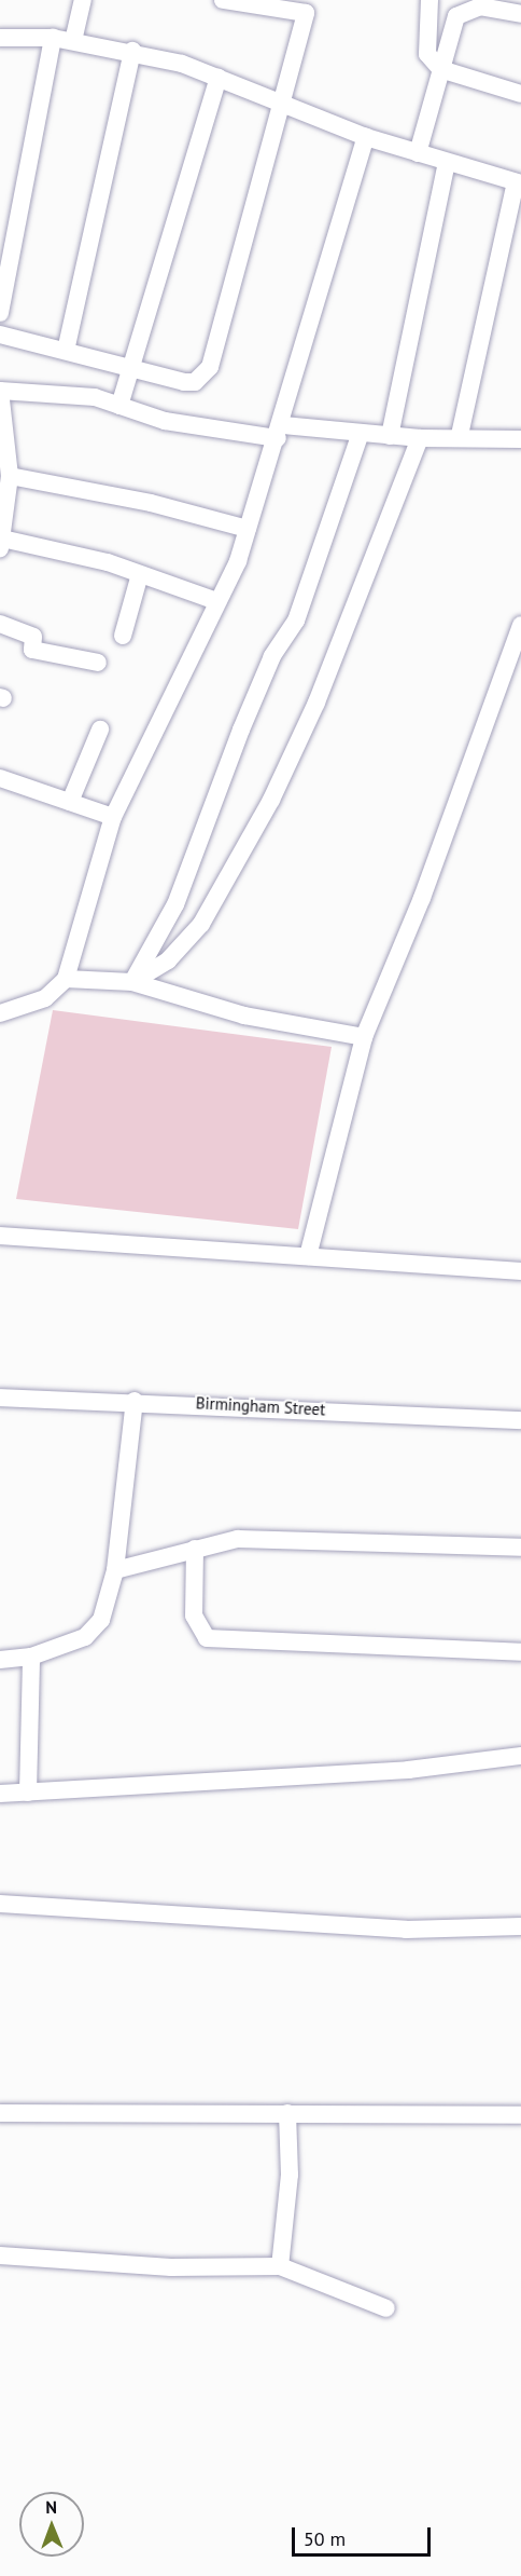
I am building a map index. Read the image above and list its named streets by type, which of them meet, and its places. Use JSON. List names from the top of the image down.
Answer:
{
  "streets": {
    "street": ["Birmingham Street"]
  },
  "scale_bar": "50 m",
  "north": "top"
}
